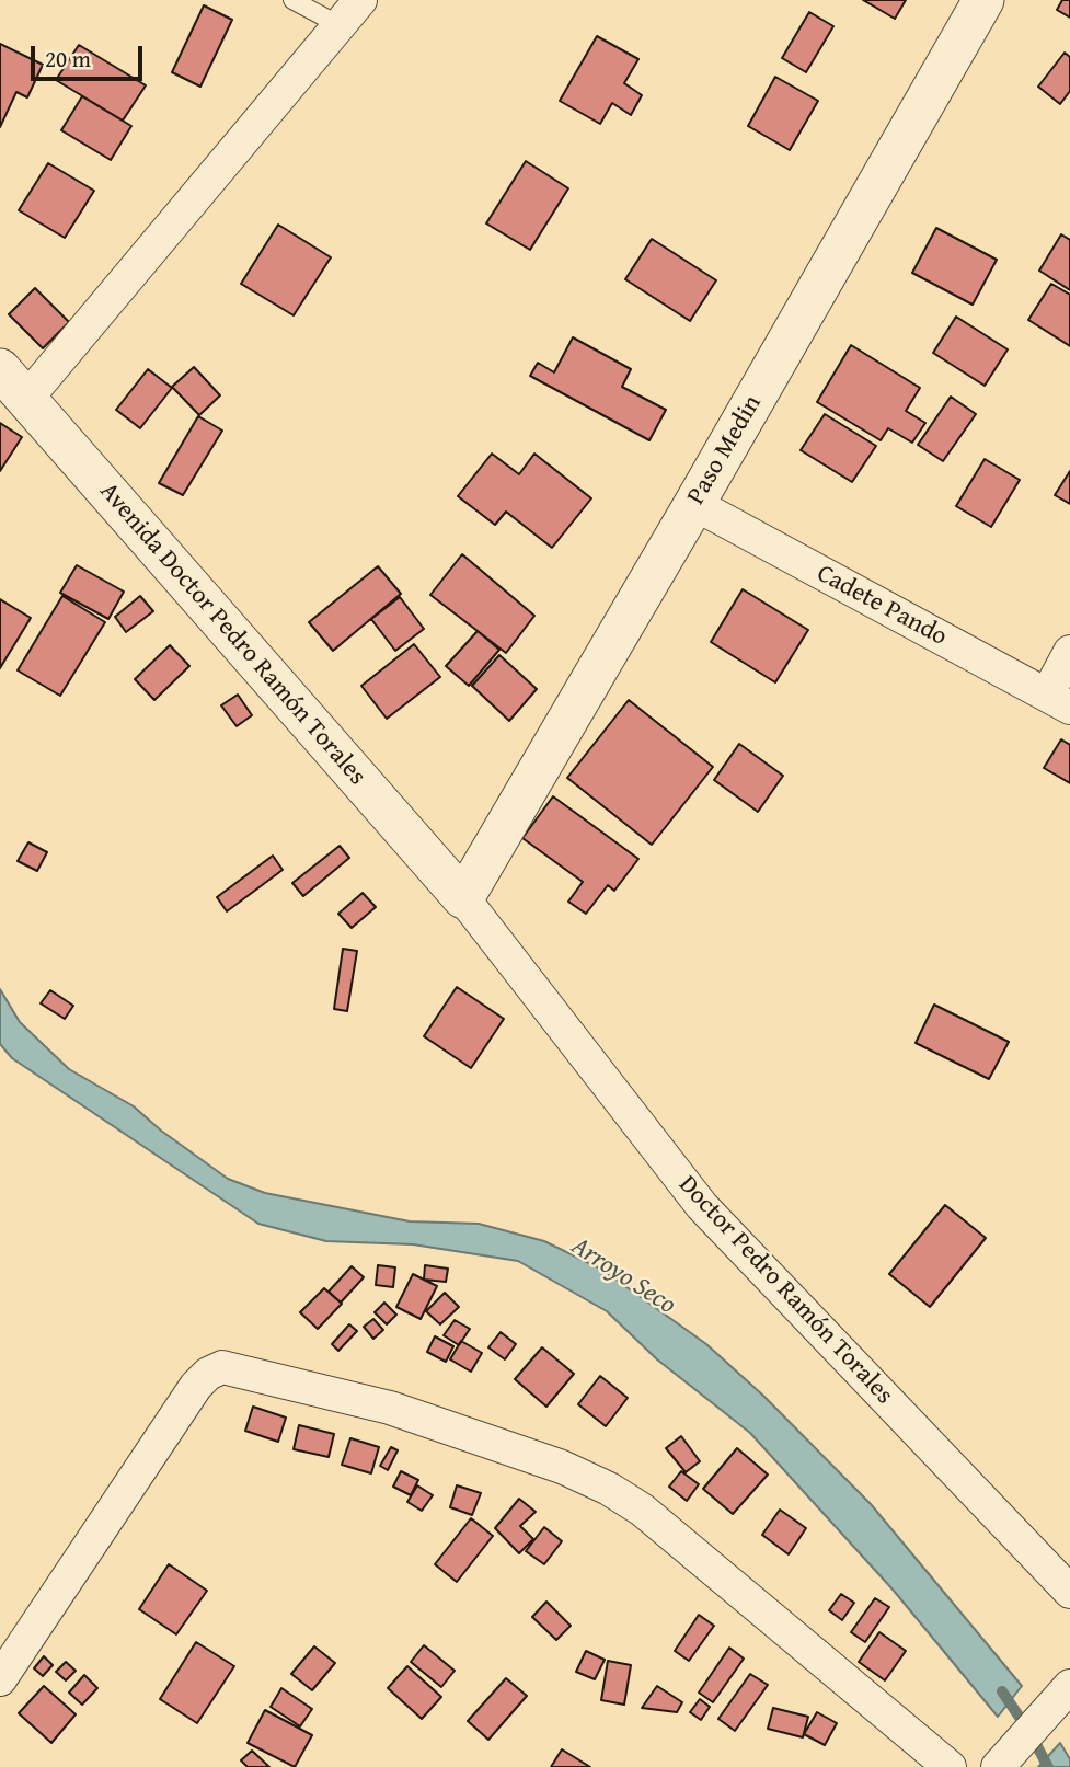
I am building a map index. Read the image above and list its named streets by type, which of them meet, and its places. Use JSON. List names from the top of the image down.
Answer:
{
  "streets": {
    "street": [
      "Paso Medin",
      "Cadete Pando",
      "Avenida Doctor Pedro Ramón Torales",
      "Doctor Pedro Ramón Torales"
    ]
  },
  "crossings": [
    ["Paso Medin", "Cadete Pando"],
    ["Paso Medin", "Avenida Doctor Pedro Ramón Torales"],
    ["Paso Medin", "Doctor Pedro Ramón Torales"],
    ["Avenida Doctor Pedro Ramón Torales", "Doctor Pedro Ramón Torales"]
  ],
  "water": ["Arroyo Seco"],
  "scale_bar": "20 m"
}
